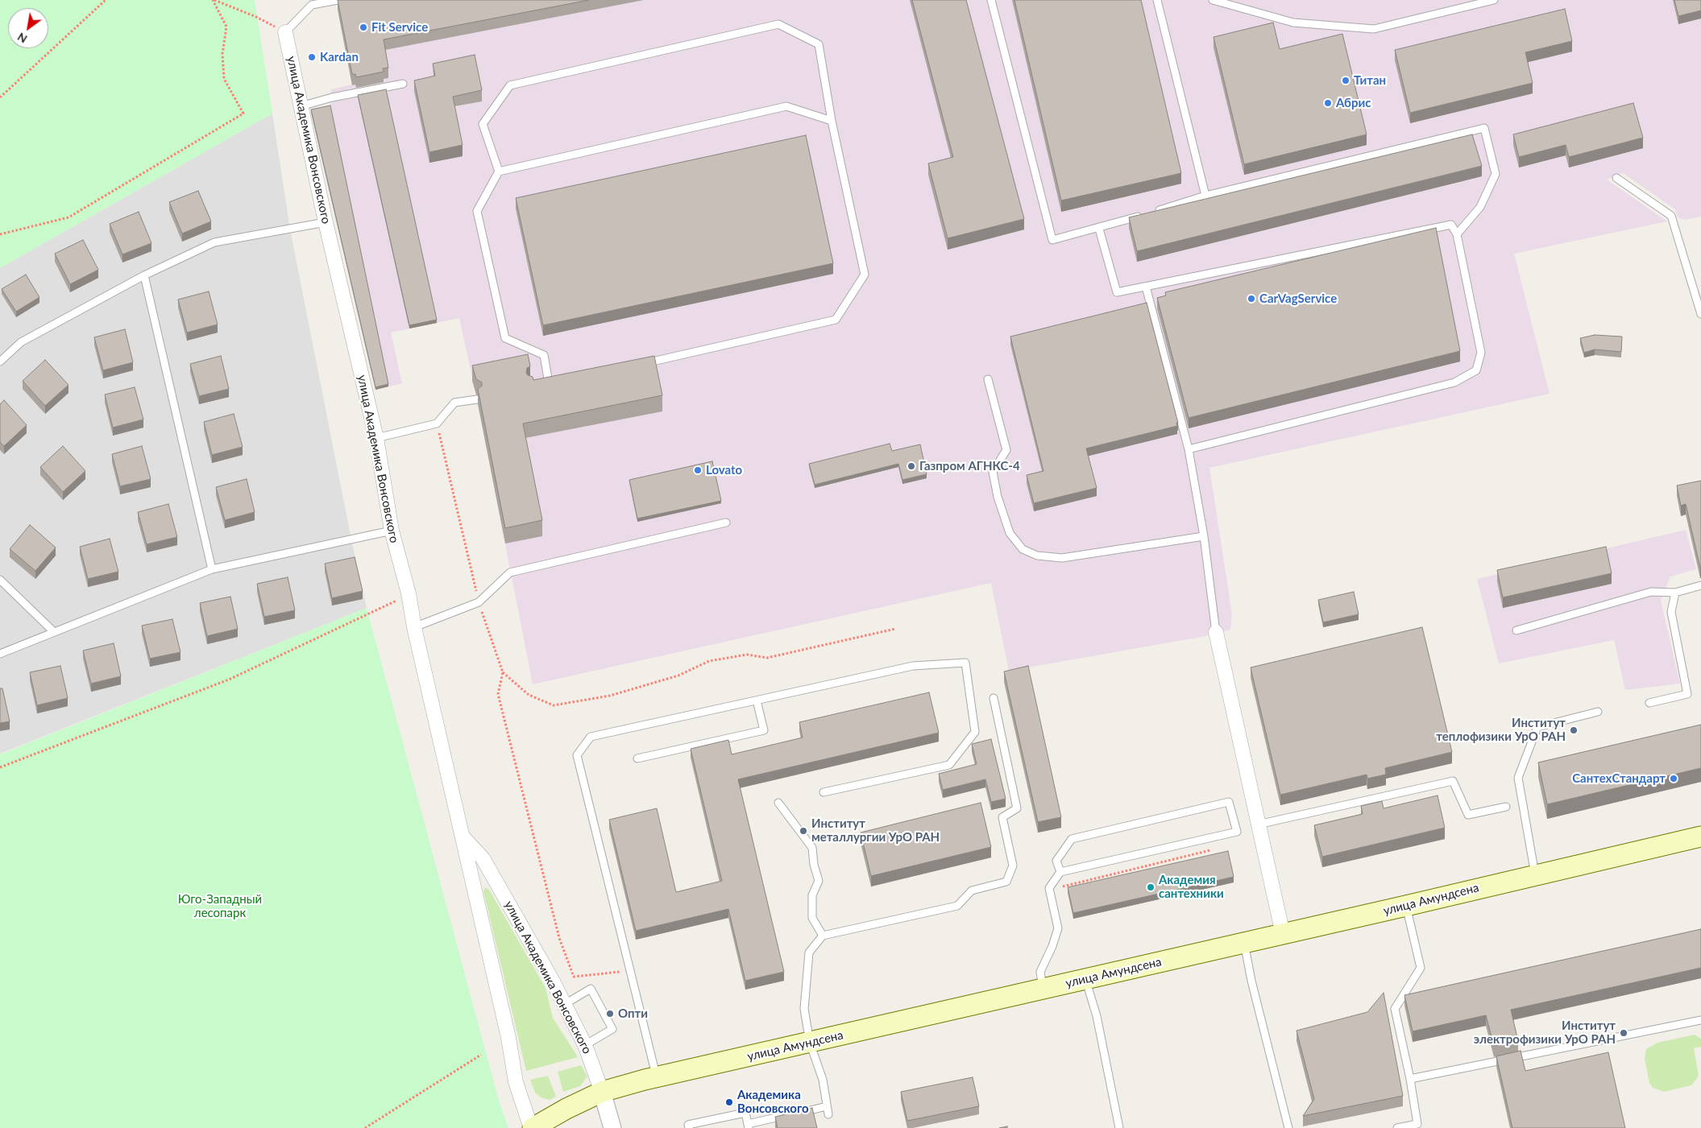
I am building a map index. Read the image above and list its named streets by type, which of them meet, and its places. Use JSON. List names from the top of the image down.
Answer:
{
  "streets": {
    "main road": ["улица Амундсена"],
    "street": ["улица Академика Вонсовского"]
  },
  "crossings": [
    ["улица Академика Вонсовского", "улица Амундсена"]
  ],
  "parks": ["Юго-Западный лесопарк"],
  "places": [
    "Fit Service",
    "Kardan",
    "Титан",
    "Абрис",
    "CarVagService",
    "Газпром АГНКС-4",
    "Lovato",
    "Институт теплофизики УрО РАН",
    "СантехСтандарт",
    "Институт металлургии УрО РАН",
    "Академия сантехники",
    "Опти",
    "Институт электрофизики УрО РАН",
    "Академика Вонсовского"
  ],
  "north": "bottom left"
}
